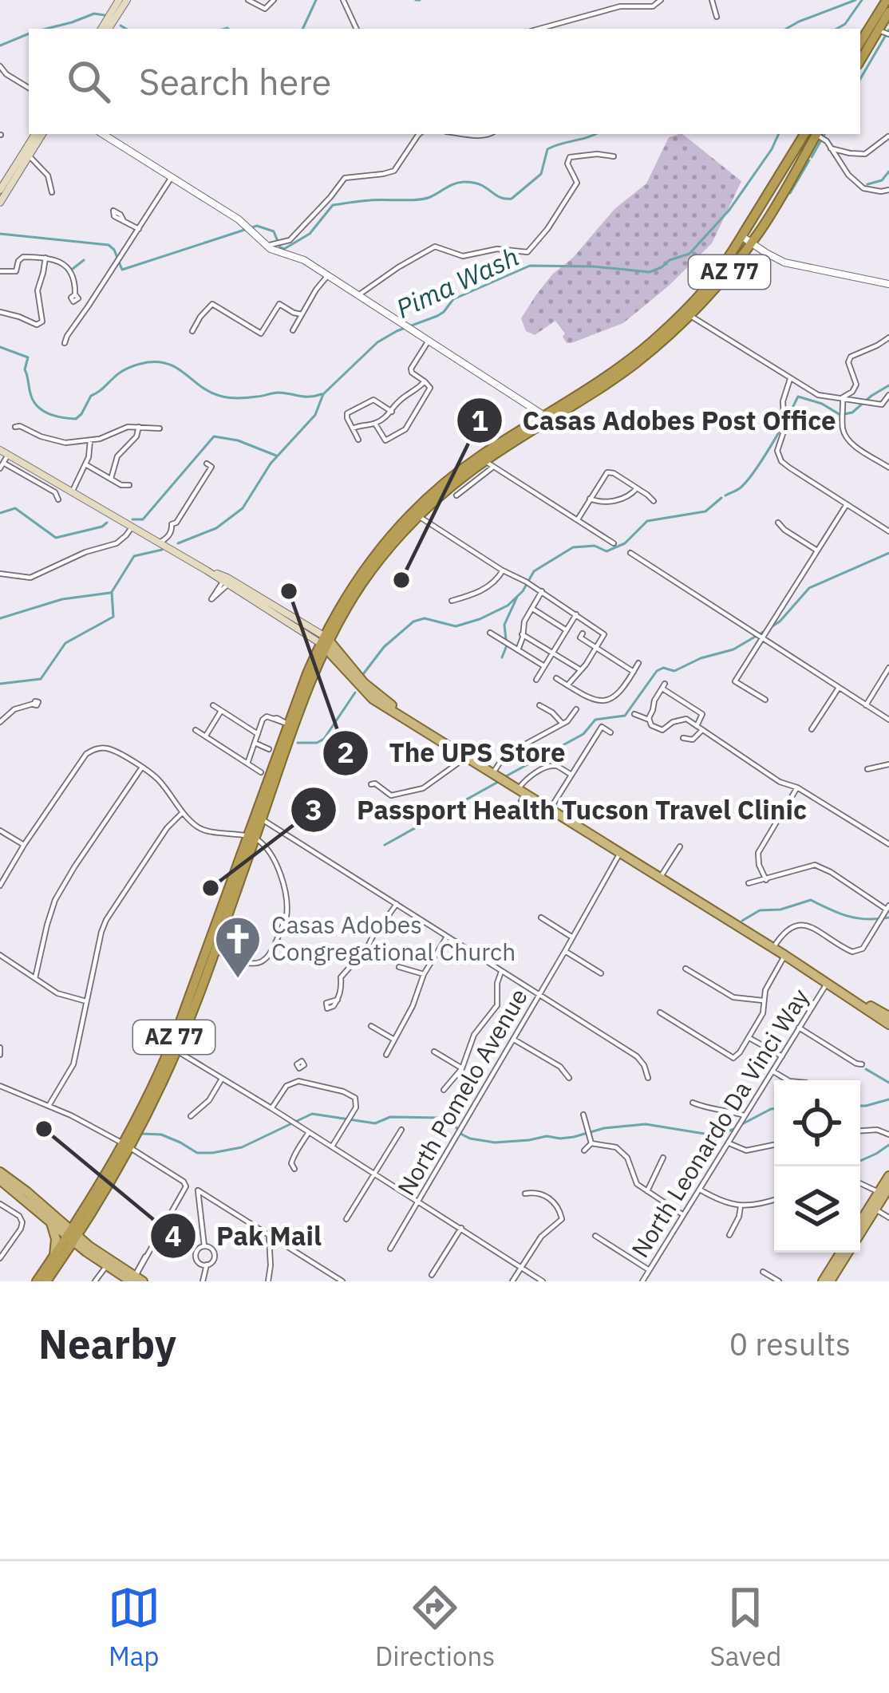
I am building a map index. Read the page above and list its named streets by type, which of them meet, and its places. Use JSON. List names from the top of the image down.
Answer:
{
  "streets": {
    "highway": ["AZ 77"],
    "street": ["North Pomelo Avenue", "North Leonardo Da Vinci Way"]
  },
  "water": ["Pima Wash"],
  "places": {
    "other": [
      "Casas Adobes Post Office",
      "The UPS Store",
      "Passport Health Tucson Travel Clinic",
      "Pak Mail"
    ],
    "church": ["Casas Adobes Congregational Church"]
  },
  "page": {
    "search": "Search here",
    "heading": ["Nearby", "0 results"],
    "nav": ["Map", "Directions", "Saved"]
  }
}
